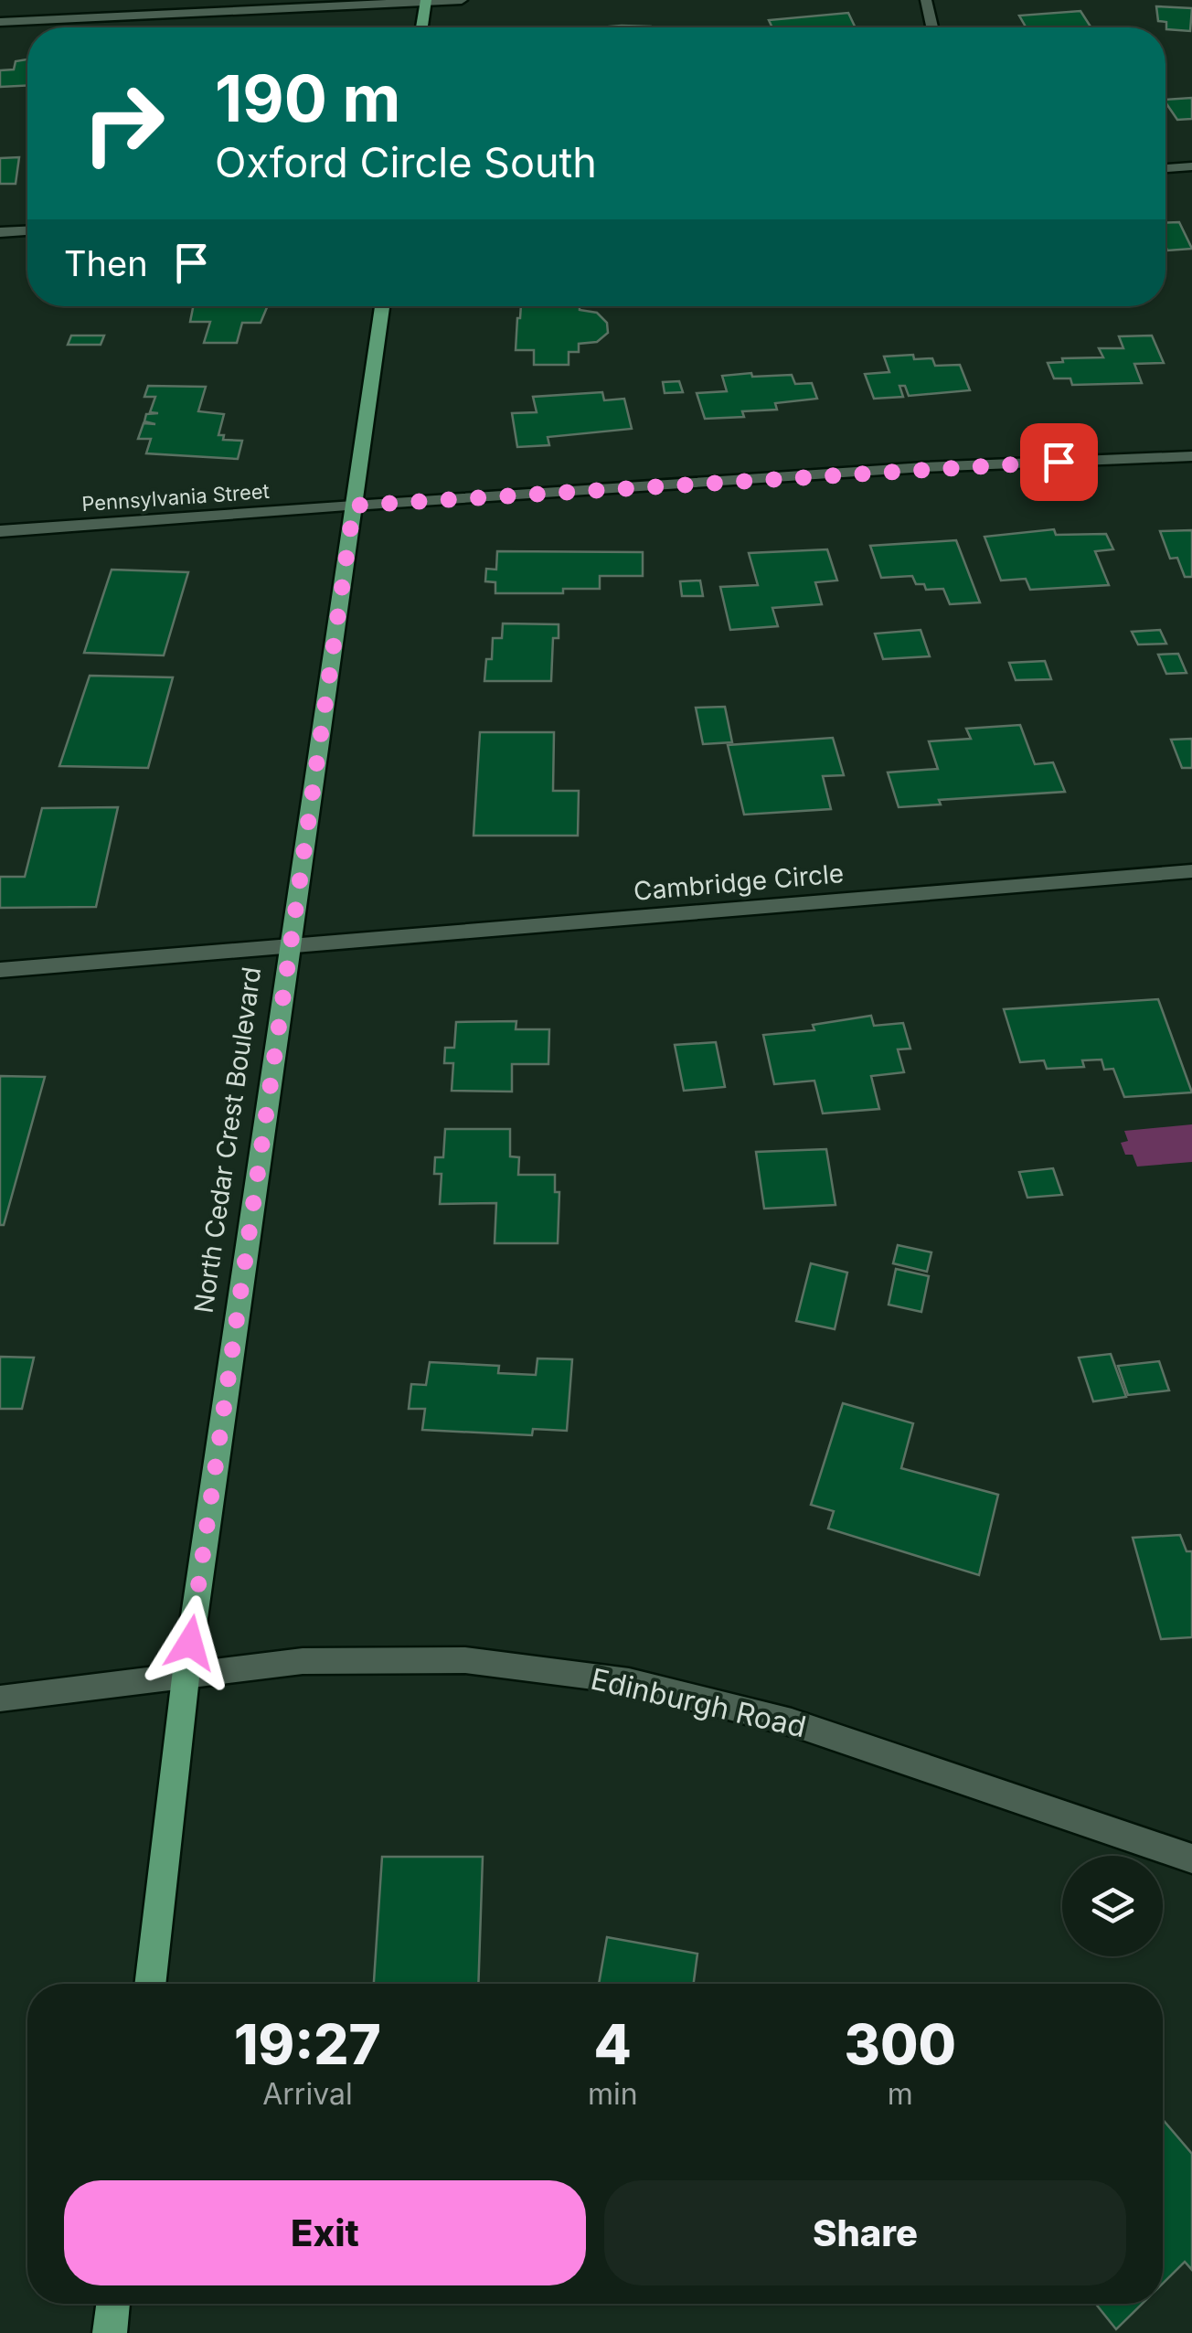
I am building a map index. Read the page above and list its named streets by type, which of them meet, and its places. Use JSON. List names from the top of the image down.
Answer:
{
  "streets": {
    "main road": ["North Cedar Crest Boulevard"],
    "street": ["Pennsylvania Street", "Cambridge Circle", "Edinburgh Road"]
  },
  "crossings": [
    ["Pennsylvania Street", "North Cedar Crest Boulevard"],
    ["Cambridge Circle", "North Cedar Crest Boulevard"],
    ["North Cedar Crest Boulevard", "Edinburgh Road"]
  ],
  "page": {
    "turn": ["190 m", "Oxford Circle South"],
    "then": "Then",
    "eta": [
      "19:27",
      "Arrival",
      "4",
      "min",
      "300",
      "m"
    ],
    "buttons": ["Exit", "Share"]
  }
}
